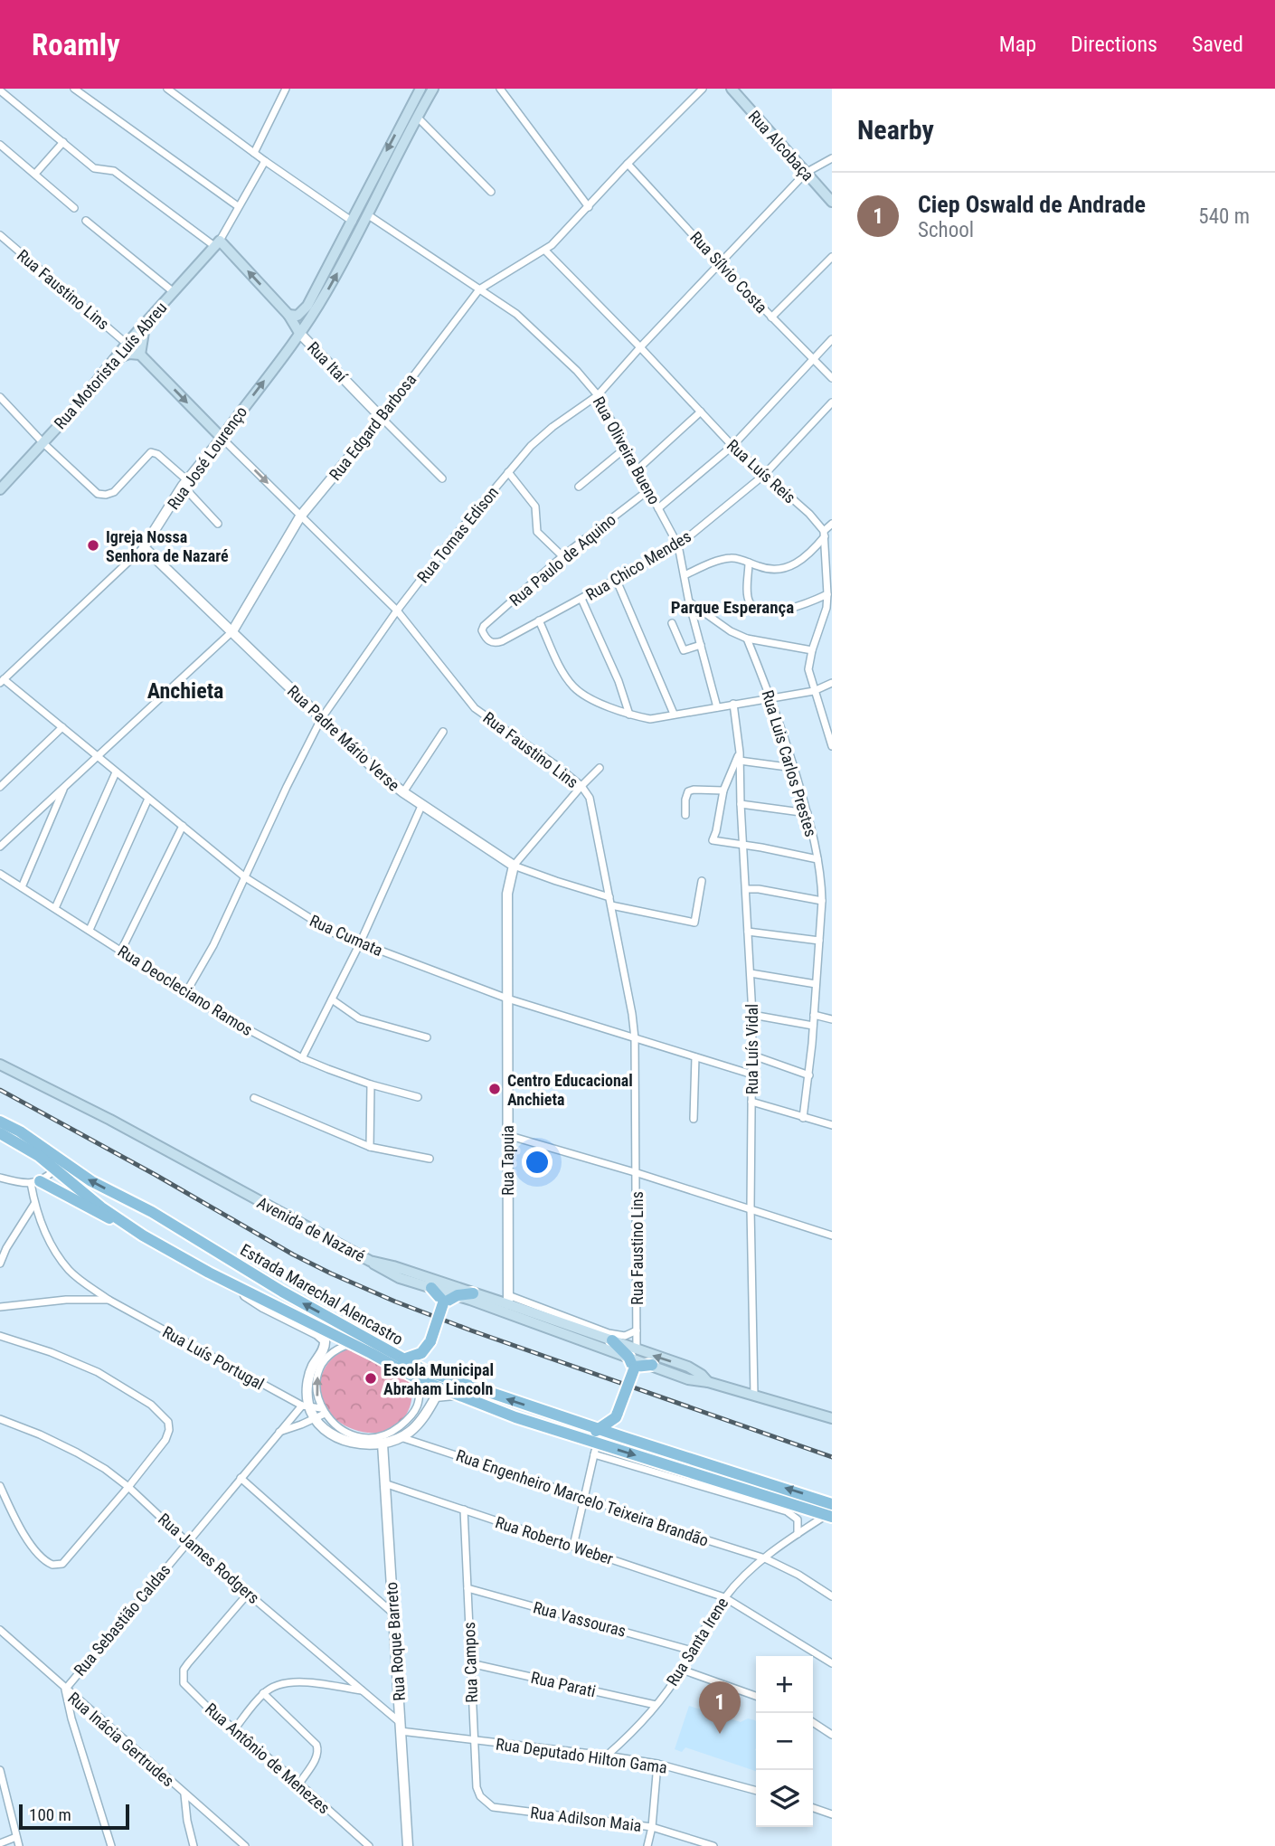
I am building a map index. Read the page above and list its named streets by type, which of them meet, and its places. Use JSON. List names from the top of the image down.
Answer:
{
  "streets": {
    "main road": [
      "Rua Alcobaça",
      "Rua Faustino Lins",
      "Rua Itaí",
      "Rua Motorista Luís Abreu",
      "Rua José Lourenço",
      "Avenida de Nazaré",
      "Estrada Marechal Alencastro"
    ],
    "street": [
      "Rua Sílvio Costa",
      "Rua Edgard Barbosa",
      "Rua Oliveira Bueno",
      "Rua Luís Reis",
      "Rua Tomas Edison",
      "Rua Paulo de Aquino",
      "Rua Chico Mendes",
      "Rua Padre Mário Verse",
      "Rua Luis Carlos Prestes",
      "Rua Cumata",
      "Rua Deocleciano Ramos",
      "Rua Luís Vidal",
      "Rua Tapuia",
      "Rua Luís Portugal",
      "Rua Engenheiro Marcelo Teixeira Brandão",
      "Rua Roberto Weber",
      "Rua James Rodgers",
      "Rua Vassouras",
      "Rua Sebastião Caldas",
      "Rua Roque Barreto",
      "Rua Santa Irene",
      "Rua Campos",
      "Rua Parati",
      "Rua Inácia Gertrudes",
      "Rua Deputado Hilton Gama",
      "Rua Antônio de Menezes",
      "Rua Adilson Maia"
    ]
  },
  "crossings": [
    ["Rua Alcobaça", "Rua Tomas Edison"],
    ["Rua Sílvio Costa", "Rua Edgard Barbosa"],
    ["Rua Sílvio Costa", "Rua Tomas Edison"],
    ["Rua Faustino Lins", "Rua Motorista Luís Abreu"],
    ["Rua Faustino Lins", "Rua Edgard Barbosa"],
    ["Rua Faustino Lins", "Rua José Lourenço"],
    ["Rua Faustino Lins", "Rua Tomas Edison"],
    ["Rua Faustino Lins", "Rua Padre Mário Verse"],
    ["Rua Faustino Lins", "Rua Cumata"],
    ["Rua Faustino Lins", "Avenida de Nazaré"],
    ["Rua Itaí", "Rua Motorista Luís Abreu"],
    ["Rua Itaí", "Rua Edgard Barbosa"],
    ["Rua Itaí", "Rua José Lourenço"],
    ["Rua Edgard Barbosa", "Rua Oliveira Bueno"],
    ["Rua Edgard Barbosa", "Rua Luís Reis"],
    ["Rua Edgard Barbosa", "Rua Padre Mário Verse"],
    ["Rua Edgard Barbosa", "Rua Cumata"],
    ["Rua Oliveira Bueno", "Rua José Lourenço"],
    ["Rua Oliveira Bueno", "Rua Tomas Edison"],
    ["Rua Oliveira Bueno", "Rua Paulo de Aquino"],
    ["Rua Oliveira Bueno", "Rua Chico Mendes"],
    ["Rua José Lourenço", "Rua Padre Mário Verse"],
    ["Rua José Lourenço", "Rua Cumata"],
    ["Rua Luís Reis", "Rua Tomas Edison"],
    ["Rua Luís Reis", "Rua Chico Mendes"],
    ["Rua Tomas Edison", "Rua Padre Mário Verse"],
    ["Rua Tomas Edison", "Rua Cumata"],
    ["Rua Tomas Edison", "Rua Deocleciano Ramos"],
    ["Rua Paulo de Aquino", "Rua Chico Mendes"],
    ["Rua Padre Mário Verse", "Rua Tapuia"],
    ["Rua Cumata", "Rua Luís Vidal"],
    ["Rua Cumata", "Rua Tapuia"],
    ["Rua Tapuia", "Avenida de Nazaré"],
    ["Estrada Marechal Alencastro", "Rua Luís Portugal"],
    ["Estrada Marechal Alencastro", "Rua Sebastião Caldas"],
    ["Estrada Marechal Alencastro", "Rua Roque Barreto"],
    ["Estrada Marechal Alencastro", "Rua Santa Irene"],
    ["Rua Luís Portugal", "Rua Sebastião Caldas"],
    ["Rua Engenheiro Marcelo Teixeira Brandão", "Rua Santa Irene"],
    ["Rua Roberto Weber", "Rua Roque Barreto"],
    ["Rua Roberto Weber", "Rua Santa Irene"],
    ["Rua Roberto Weber", "Rua Campos"],
    ["Rua James Rodgers", "Rua Sebastião Caldas"],
    ["Rua James Rodgers", "Rua Roque Barreto"],
    ["Rua James Rodgers", "Rua Deputado Hilton Gama"],
    ["Rua James Rodgers", "Rua Antônio de Menezes"],
    ["Rua Vassouras", "Rua Santa Irene"],
    ["Rua Vassouras", "Rua Campos"],
    ["Rua Sebastião Caldas", "Rua Inácia Gertrudes"],
    ["Rua Roque Barreto", "Rua Deputado Hilton Gama"],
    ["Rua Santa Irene", "Rua Parati"],
    ["Rua Santa Irene", "Rua Deputado Hilton Gama"],
    ["Rua Campos", "Rua Parati"],
    ["Rua Campos", "Rua Deputado Hilton Gama"],
    ["Rua Campos", "Rua Adilson Maia"]
  ],
  "districts": ["Parque Esperança", "Anchieta"],
  "places": ["Igreja Nossa Senhora de Nazaré", "Centro Educacional Anchieta", "Escola Municipal Abraham Lincoln"],
  "scale_bar": "100 m",
  "page": {
    "header": "Roamly",
    "nav": ["Map", "Directions", "Saved"],
    "heading": "Nearby",
    "list": [
      {
        "mark": "1",
        "name": "Ciep Oswald de Andrade",
        "note": "School",
        "value": "540 m"
      }
    ],
    "map_buttons": ["+", "−"],
    "pins": "1",
    "scale": "100 m"
  }
}
